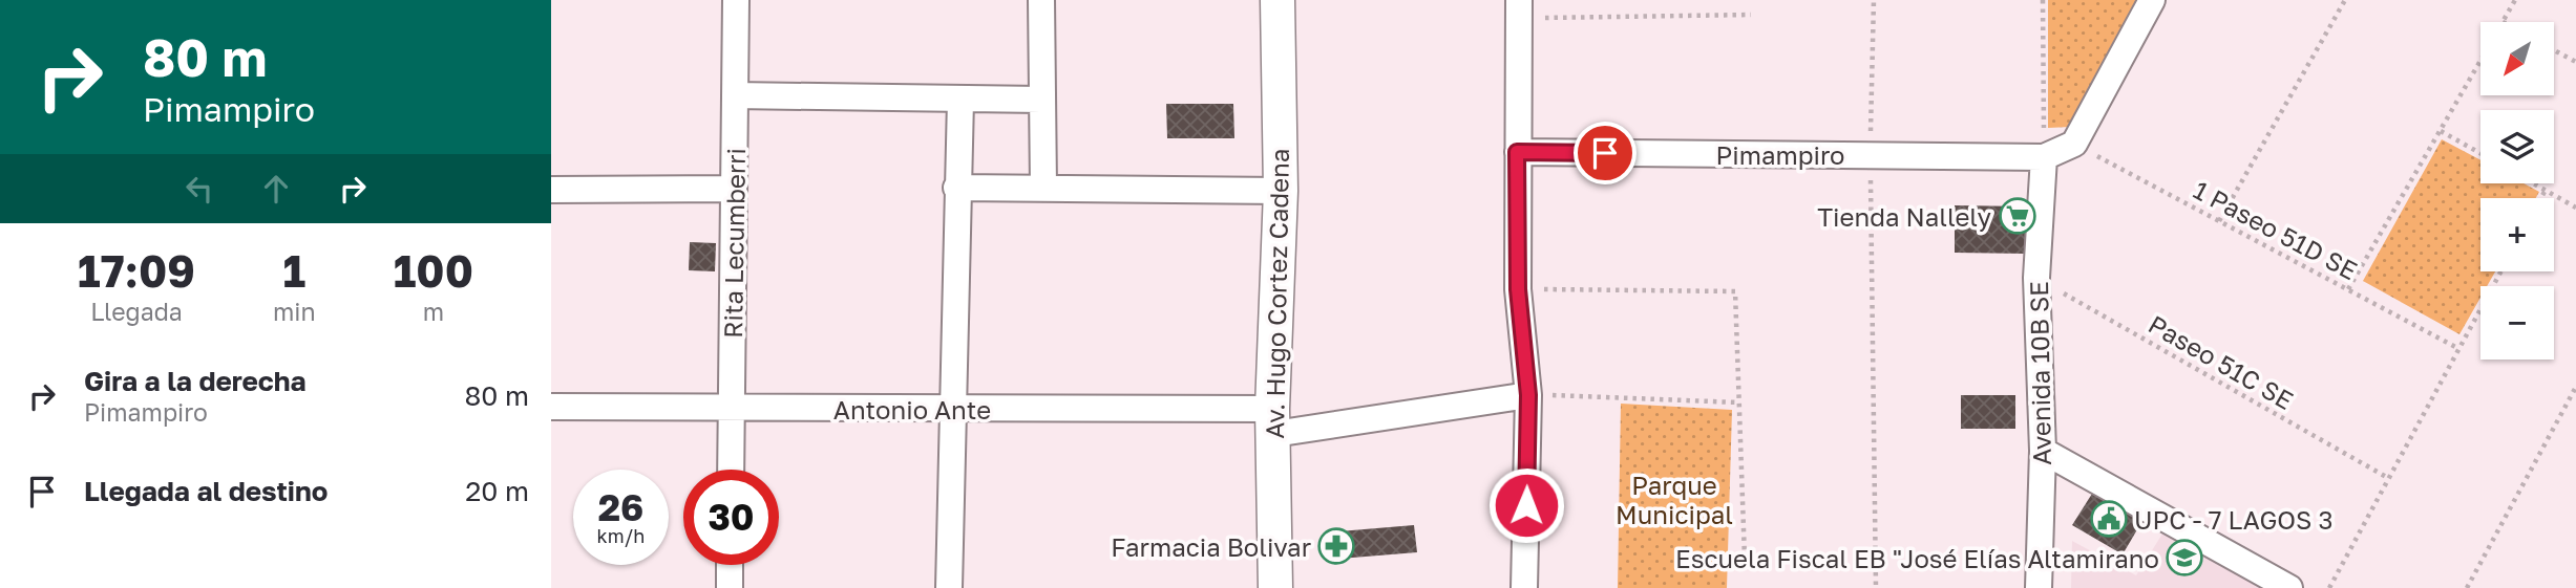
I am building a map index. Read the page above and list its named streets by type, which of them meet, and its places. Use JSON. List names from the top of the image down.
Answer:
{
  "streets": {
    "street": [
      "Pimampiro",
      "Rita Lecumberri",
      "Av. Hugo Cortez Cadena",
      "Avenida 10B SE",
      "Antonio Ante"
    ],
    "path": ["1 Paseo 51D SE", "Paseo 51C SE"]
  },
  "crossings": [
    ["Pimampiro", "Avenida 10B SE"],
    ["Rita Lecumberri", "Antonio Ante"],
    ["Av. Hugo Cortez Cadena", "Antonio Ante"],
    ["Paseo 51C SE", "Avenida 10B SE"]
  ],
  "parks": ["Parque Municipal"],
  "places": {
    "supermarket": ["Tienda Nallely"],
    "public building": ["UPC - 7 LAGOS 3"],
    "pharmacy": ["Farmacia Bolivar"],
    "school or university": ["Escuela Fiscal EB \"José Elías Altamirano"]
  },
  "north": "bottom left",
  "page": {
    "turn": ["80 m", "Pimampiro"],
    "map_buttons": ["+", "−"],
    "eta": [
      "17:09",
      "Llegada",
      "1",
      "min",
      "100",
      "m"
    ],
    "list": [
      {
        "name": "Gira a la derecha",
        "note": "Pimampiro",
        "value": "80 m"
      },
      {
        "name": "Llegada al destino",
        "value": "20 m"
      }
    ],
    "speed": "26 km/h",
    "limit": "30"
  }
}
